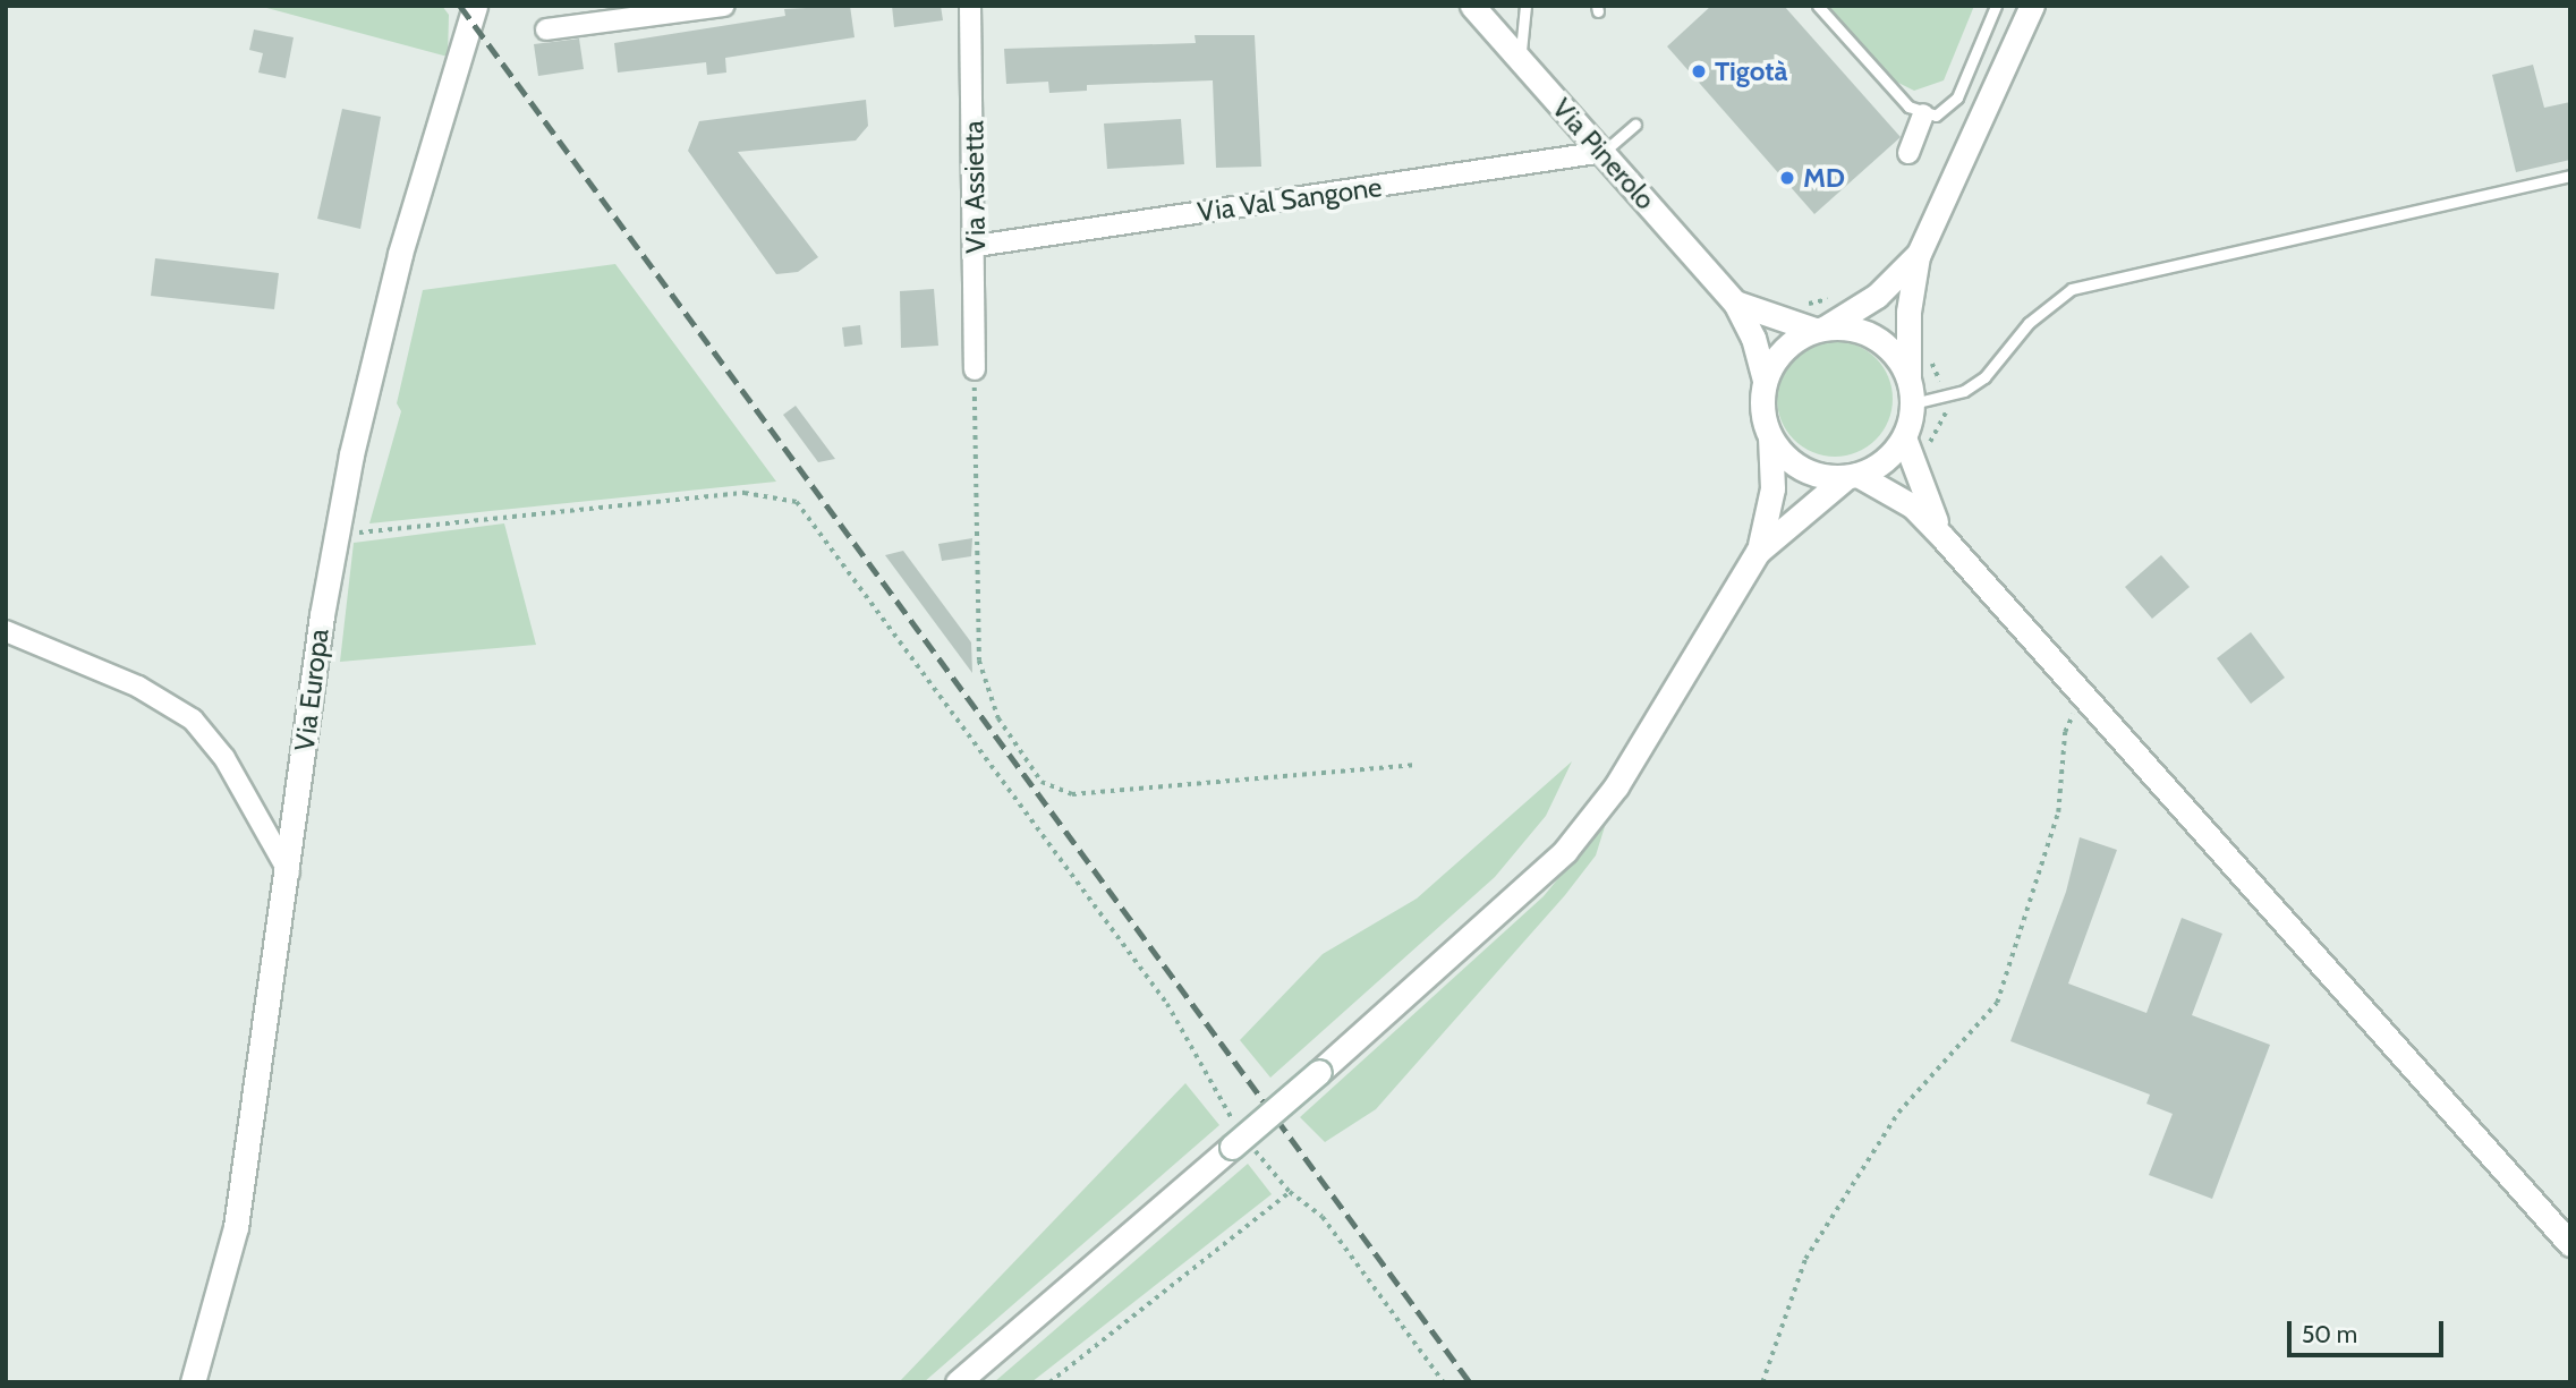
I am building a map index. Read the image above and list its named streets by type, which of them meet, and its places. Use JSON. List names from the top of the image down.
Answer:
{
  "streets": {
    "main road": ["Via Pinerolo", "Via Europa"],
    "street": ["Via Assietta", "Via Val Sangone"]
  },
  "crossings": [
    ["Via Pinerolo", "Via Val Sangone"],
    ["Via Assietta", "Via Val Sangone"]
  ],
  "places": ["Tigotà", "MD"],
  "scale_bar": "50 m"
}
